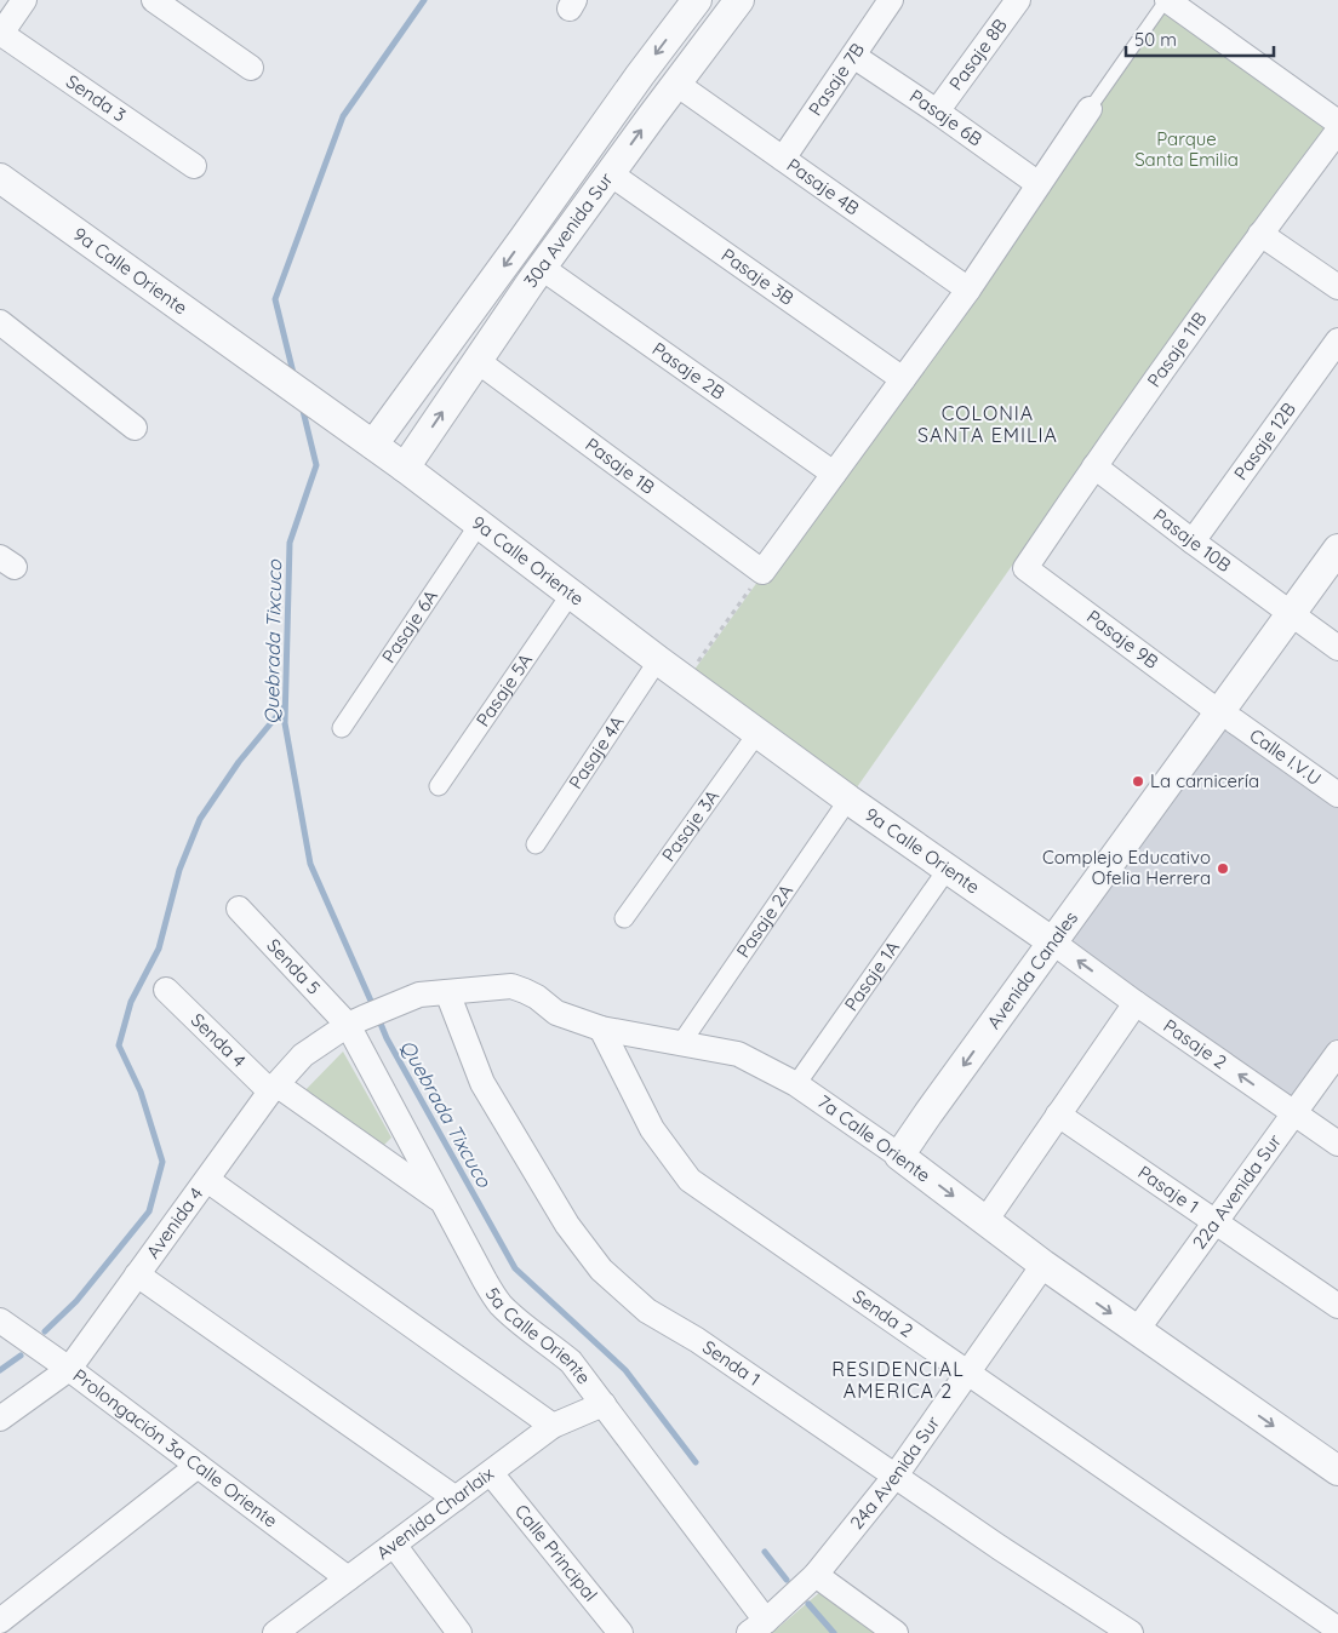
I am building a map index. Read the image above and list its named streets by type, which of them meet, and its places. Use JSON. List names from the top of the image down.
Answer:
{
  "streets": {
    "street": [
      "Pasaje 8B",
      "Pasaje 7B",
      "Senda 3",
      "Pasaje 6B",
      "Pasaje 4B",
      "30a Avenida Sur",
      "9a Calle Oriente",
      "Pasaje 3B",
      "Pasaje 11B",
      "Pasaje 2B",
      "Pasaje 12B",
      "Pasaje 1B",
      "Pasaje 10B",
      "Pasaje 6A",
      "Pasaje 9B",
      "Pasaje 5A",
      "Pasaje 4A",
      "Calle I.V.U",
      "Pasaje 3A",
      "Pasaje 2A",
      "Senda 5",
      "Avenida Canales",
      "Pasaje 1A",
      "Senda 4",
      "Pasaje 2",
      "7a Calle Oriente",
      "Pasaje 1",
      "22a Avenida Sur",
      "Avenida 4",
      "Senda 2",
      "5a Calle Oriente",
      "Senda 1",
      "Prolongación 3a Calle Oriente",
      "24a Avenida Sur",
      "Avenida Charlaix",
      "Calle Principal"
    ]
  },
  "crossings": [
    ["Pasaje 8B", "Pasaje 6B"],
    ["Pasaje 7B", "Pasaje 6B"],
    ["Pasaje 7B", "Pasaje 4B"],
    ["Pasaje 4B", "30a Avenida Sur"],
    ["30a Avenida Sur", "9a Calle Oriente"],
    ["30a Avenida Sur", "Pasaje 3B"],
    ["30a Avenida Sur", "Pasaje 2B"],
    ["30a Avenida Sur", "Pasaje 1B"],
    ["9a Calle Oriente", "Pasaje 6A"],
    ["9a Calle Oriente", "Pasaje 5A"],
    ["9a Calle Oriente", "Pasaje 4A"],
    ["9a Calle Oriente", "Pasaje 3A"],
    ["9a Calle Oriente", "Pasaje 2A"],
    ["9a Calle Oriente", "Avenida Canales"],
    ["9a Calle Oriente", "Pasaje 1A"],
    ["9a Calle Oriente", "Pasaje 2"],
    ["Pasaje 11B", "Pasaje 10B"],
    ["Pasaje 11B", "Pasaje 9B"],
    ["Pasaje 12B", "Pasaje 10B"],
    ["Pasaje 10B", "Avenida Canales"],
    ["Pasaje 9B", "Calle I.V.U"],
    ["Pasaje 9B", "Avenida Canales"],
    ["Calle I.V.U", "Avenida Canales"],
    ["Pasaje 2A", "7a Calle Oriente"],
    ["Senda 5", "7a Calle Oriente"],
    ["Senda 5", "Avenida 4"],
    ["Senda 5", "5a Calle Oriente"],
    ["Avenida Canales", "Pasaje 2"],
    ["Avenida Canales", "7a Calle Oriente"],
    ["Pasaje 1A", "7a Calle Oriente"],
    ["Senda 4", "Avenida 4"],
    ["Senda 4", "5a Calle Oriente"],
    ["Pasaje 2", "22a Avenida Sur"],
    ["7a Calle Oriente", "22a Avenida Sur"],
    ["7a Calle Oriente", "Avenida 4"],
    ["7a Calle Oriente", "Senda 2"],
    ["7a Calle Oriente", "5a Calle Oriente"],
    ["7a Calle Oriente", "Senda 1"],
    ["7a Calle Oriente", "24a Avenida Sur"],
    ["Pasaje 1", "22a Avenida Sur"],
    ["Avenida 4", "5a Calle Oriente"],
    ["Avenida 4", "Prolongación 3a Calle Oriente"],
    ["Senda 2", "24a Avenida Sur"],
    ["5a Calle Oriente", "24a Avenida Sur"],
    ["5a Calle Oriente", "Avenida Charlaix"],
    ["Senda 1", "24a Avenida Sur"],
    ["Prolongación 3a Calle Oriente", "Avenida Charlaix"],
    ["Avenida Charlaix", "Calle Principal"]
  ],
  "one_way": ["Pasaje 2", "7a Calle Oriente"],
  "districts": ["COLONIA SANTA EMILIA", "RESIDENCIAL AMERICA 2"],
  "water": ["Quebrada Tixcuco"],
  "parks": ["Parque Santa Emilia"],
  "places": ["La carnicería", "Complejo Educativo Ofelia Herrera"],
  "scale_bar": "50 m"
}
